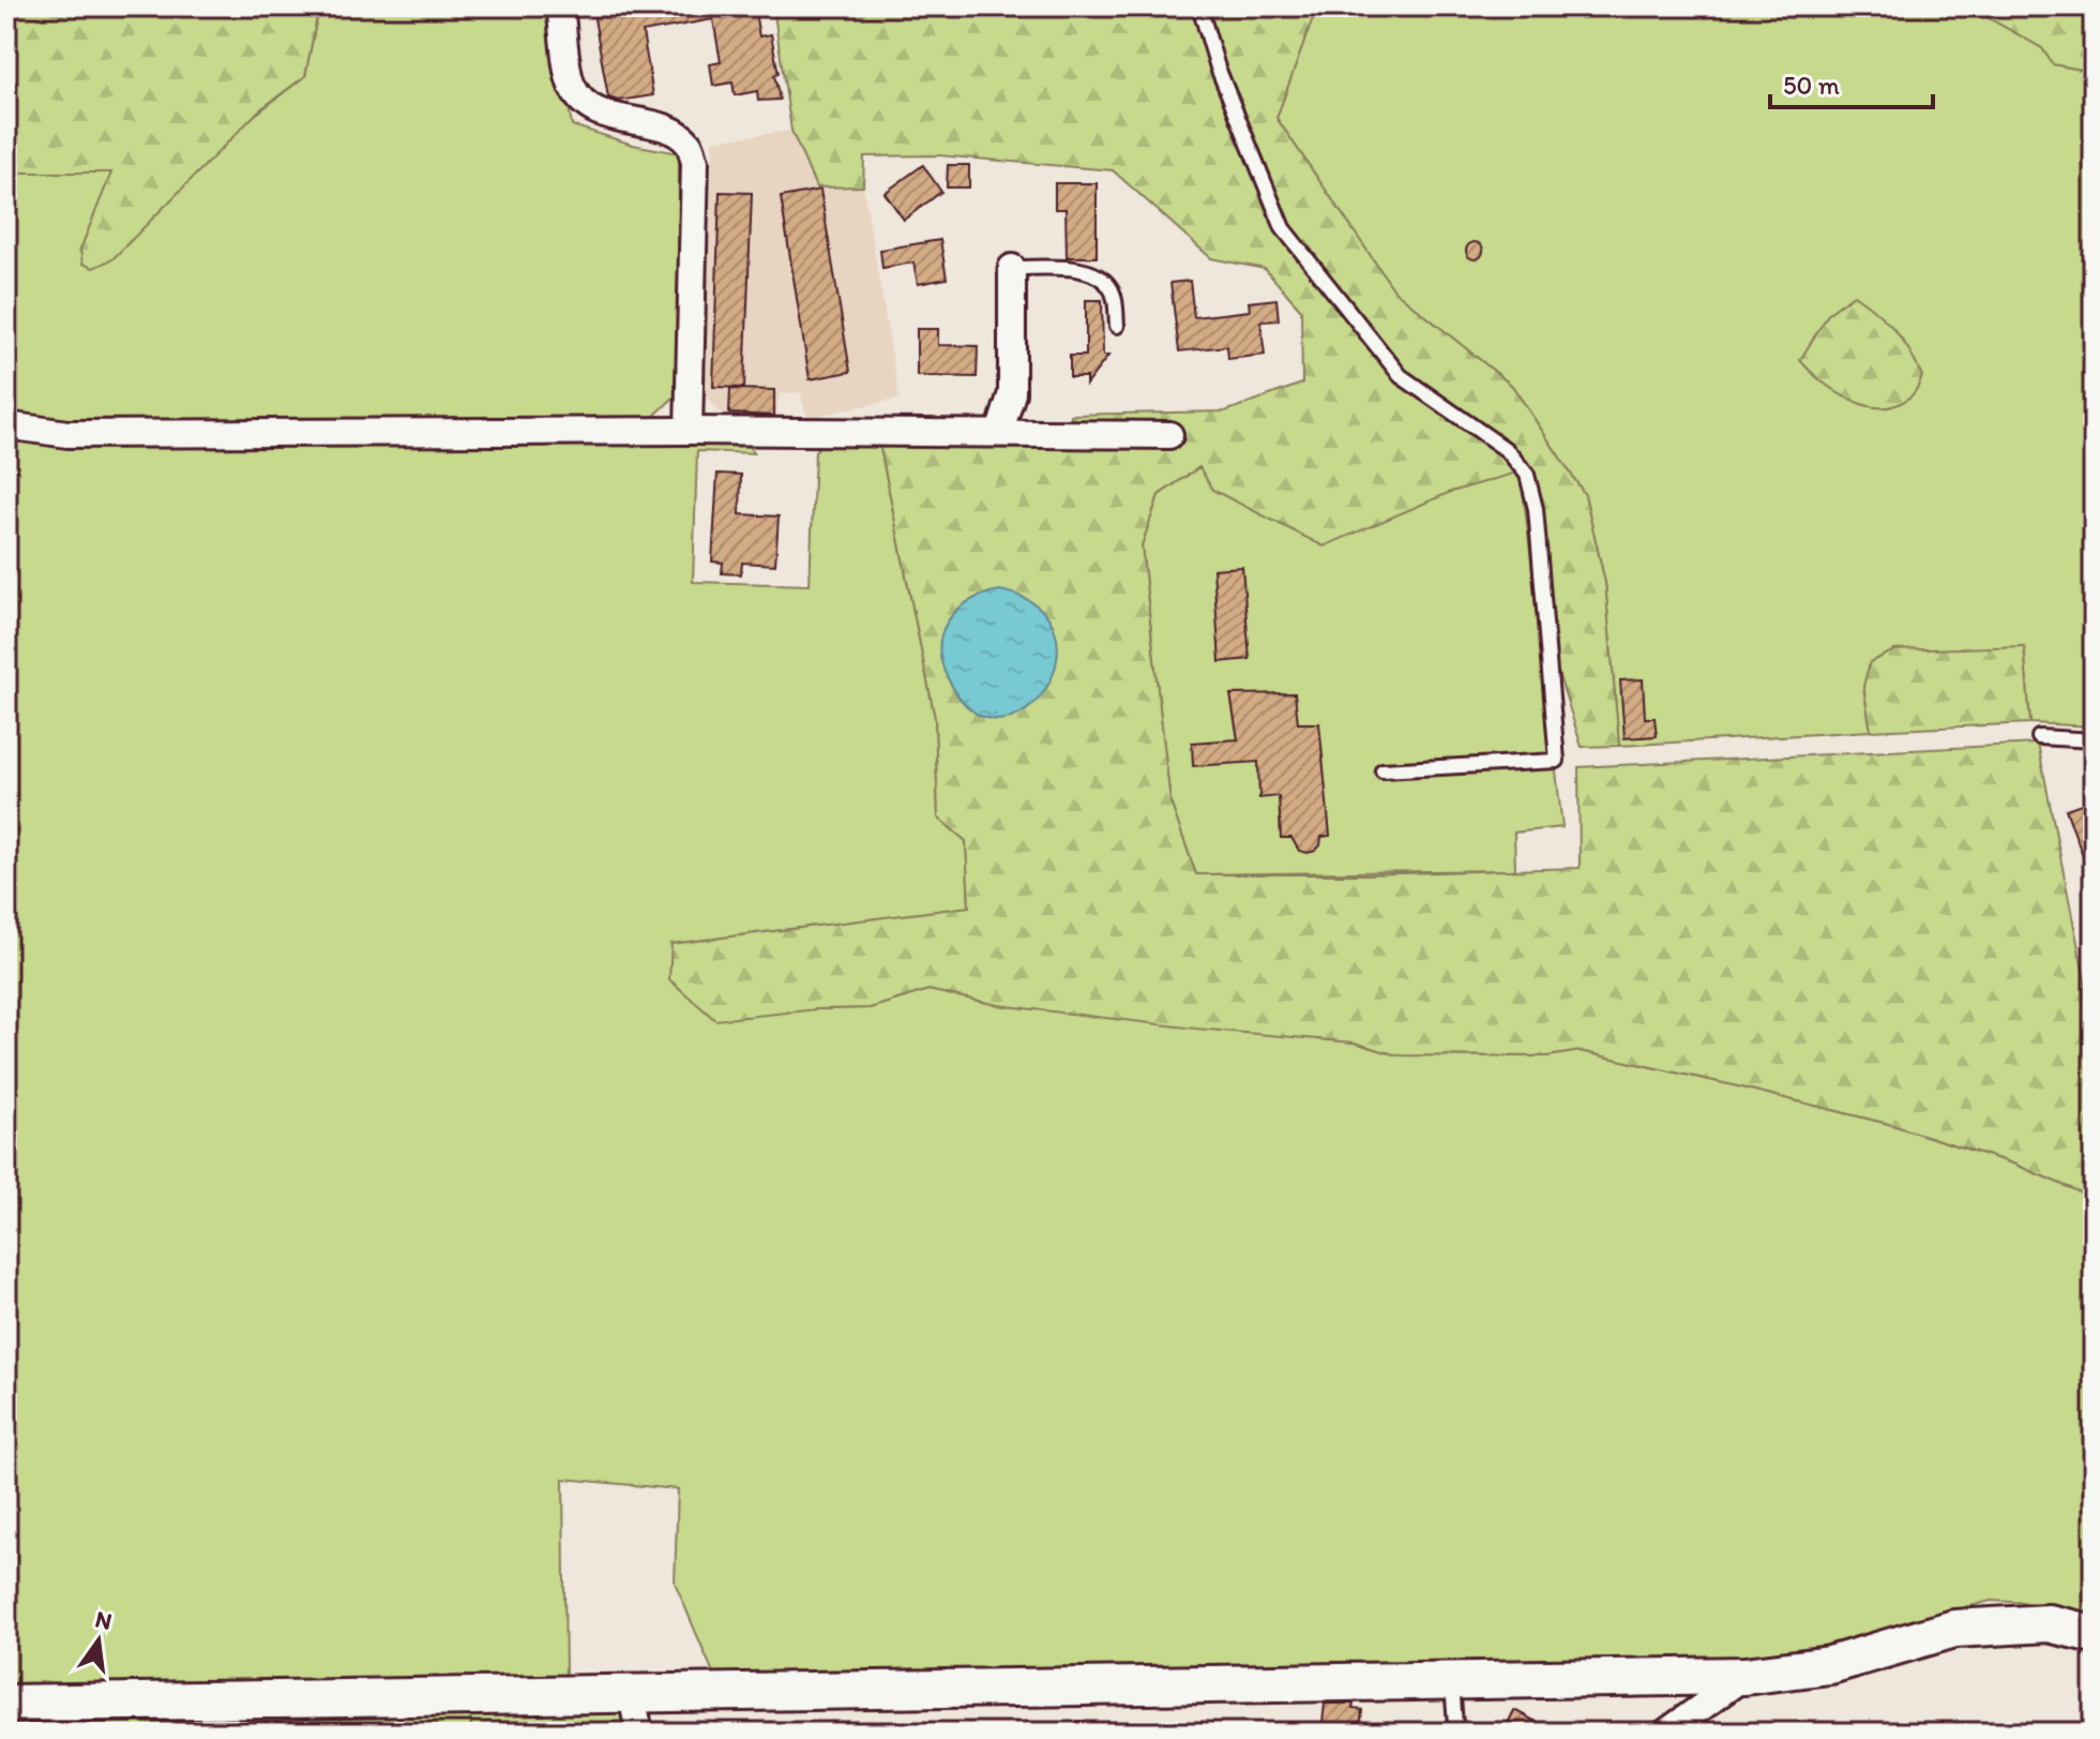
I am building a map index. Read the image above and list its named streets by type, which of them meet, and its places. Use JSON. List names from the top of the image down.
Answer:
{
  "scale_bar": "50 m",
  "north": "top"
}
